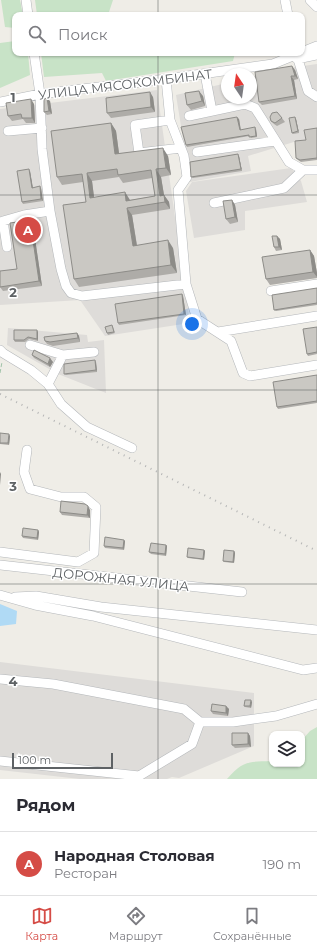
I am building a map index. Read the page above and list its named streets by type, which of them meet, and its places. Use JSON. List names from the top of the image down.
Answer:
{
  "streets": {
    "street": ["УЛИЦА МЯСОКОМБИНАТ", "ДОРОЖНАЯ УЛИЦА"]
  },
  "scale_bar": "100 m",
  "north": "top",
  "page": {
    "search": "Поиск",
    "pins": "A",
    "scale": "100 m",
    "heading": "Рядом",
    "list": [
      {
        "mark": "A",
        "name": "Народная Столовая",
        "note": "Ресторан",
        "value": "190 m"
      }
    ],
    "nav": ["Карта", "Маршрут", "Сохранённые"]
  },
  "grid": {
    "rows": [
      "1",
      "2",
      "3",
      "4"
    ]
  }
}
